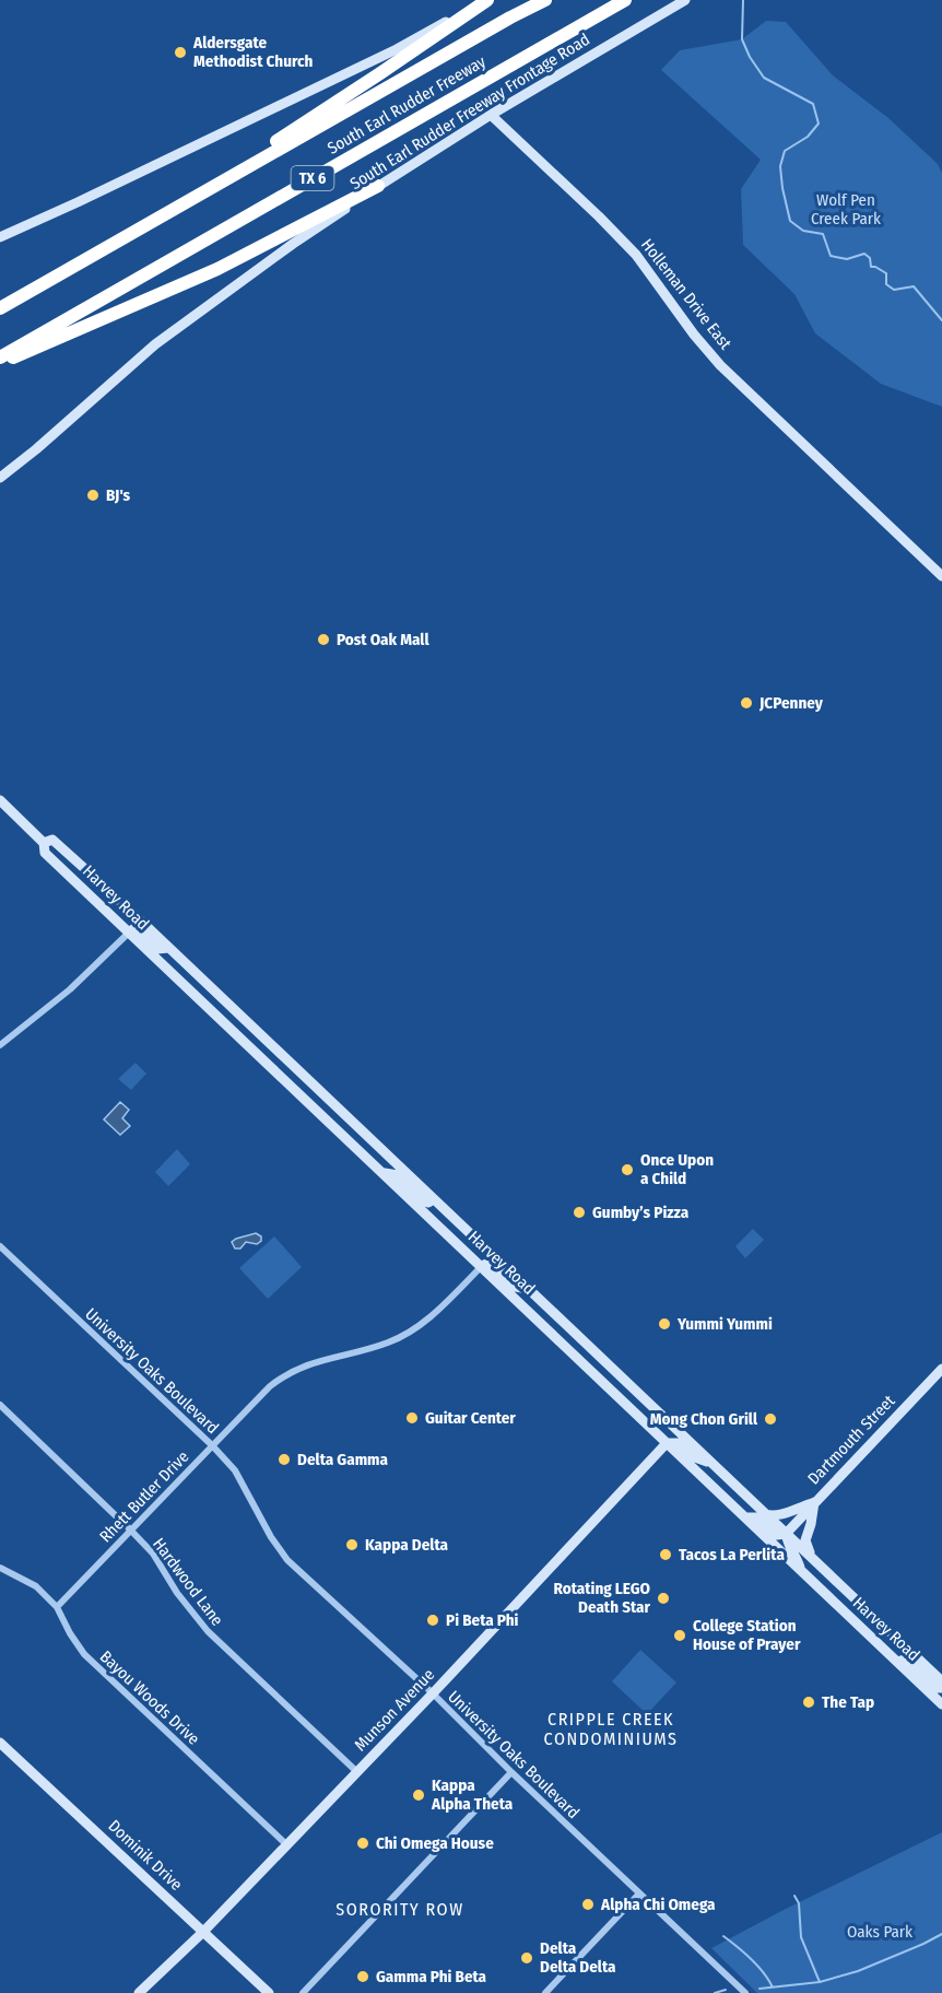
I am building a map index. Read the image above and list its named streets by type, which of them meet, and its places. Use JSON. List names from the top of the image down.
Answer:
{
  "streets": {
    "highway": ["South Earl Rudder Freeway", "TX 6"],
    "main road": [
      "South Earl Rudder Freeway Frontage Road",
      "Holleman Drive East",
      "Harvey Road",
      "Dartmouth Street",
      "Munson Avenue",
      "Dominik Drive"
    ],
    "street": [
      "University Oaks Boulevard",
      "Rhett Butler Drive",
      "Hardwood Lane",
      "Bayou Woods Drive"
    ]
  },
  "crossings": [
    ["South Earl Rudder Freeway Frontage Road", "Holleman Drive East"],
    ["Harvey Road", "Dartmouth Street"],
    ["Harvey Road", "Rhett Butler Drive"],
    ["Harvey Road", "Munson Avenue"],
    ["University Oaks Boulevard", "Rhett Butler Drive"],
    ["University Oaks Boulevard", "Munson Avenue"],
    ["Rhett Butler Drive", "Hardwood Lane"],
    ["Rhett Butler Drive", "Bayou Woods Drive"],
    ["Hardwood Lane", "Munson Avenue"],
    ["Bayou Woods Drive", "Munson Avenue"],
    ["Munson Avenue", "Dominik Drive"]
  ],
  "districts": ["CRIPPLE CREEK CONDOMINIUMS", "SORORITY ROW"],
  "parks": ["Wolf Pen Creek Park", "Oaks Park"],
  "places": [
    "Aldersgate Methodist Church",
    "BJ's",
    "Post Oak Mall",
    "JCPenney",
    "Once Upon a Child",
    "Gumby’s Pizza",
    "Yummi Yummi",
    "Guitar Center",
    "Mong Chon Grill",
    "Delta Gamma",
    "Kappa Delta",
    "Tacos La Perlita",
    "Rotating LEGO Death Star",
    "Pi Beta Phi",
    "College Station House of Prayer",
    "The Tap",
    "Kappa Alpha Theta",
    "Chi Omega House",
    "Alpha Chi Omega",
    "Delta Delta Delta",
    "Gamma Phi Beta"
  ]
}
